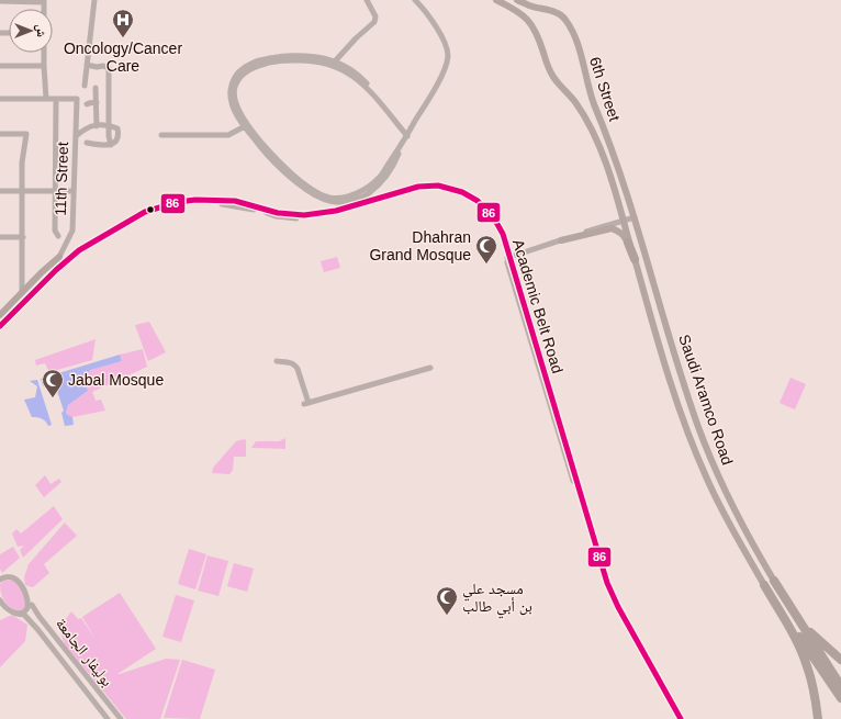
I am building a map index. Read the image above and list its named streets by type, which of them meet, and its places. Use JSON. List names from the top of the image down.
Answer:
{
  "streets": {
    "main road": ["6th Street", "Saudi Aramco Road"],
    "street": ["11th Street", "Academic Belt Road", "بوليفار الجامعة"]
  },
  "crossings": [
    ["6th Street", "Saudi Aramco Road"]
  ],
  "places": {
    "hospital": ["Oncology/Cancer Care"],
    "mosque": ["Dhahran Grand Mosque", "Jabal Mosque", "مسجد علي بن أبي طالب"]
  },
  "lines": ["transit line 86"],
  "north": "right"
}
